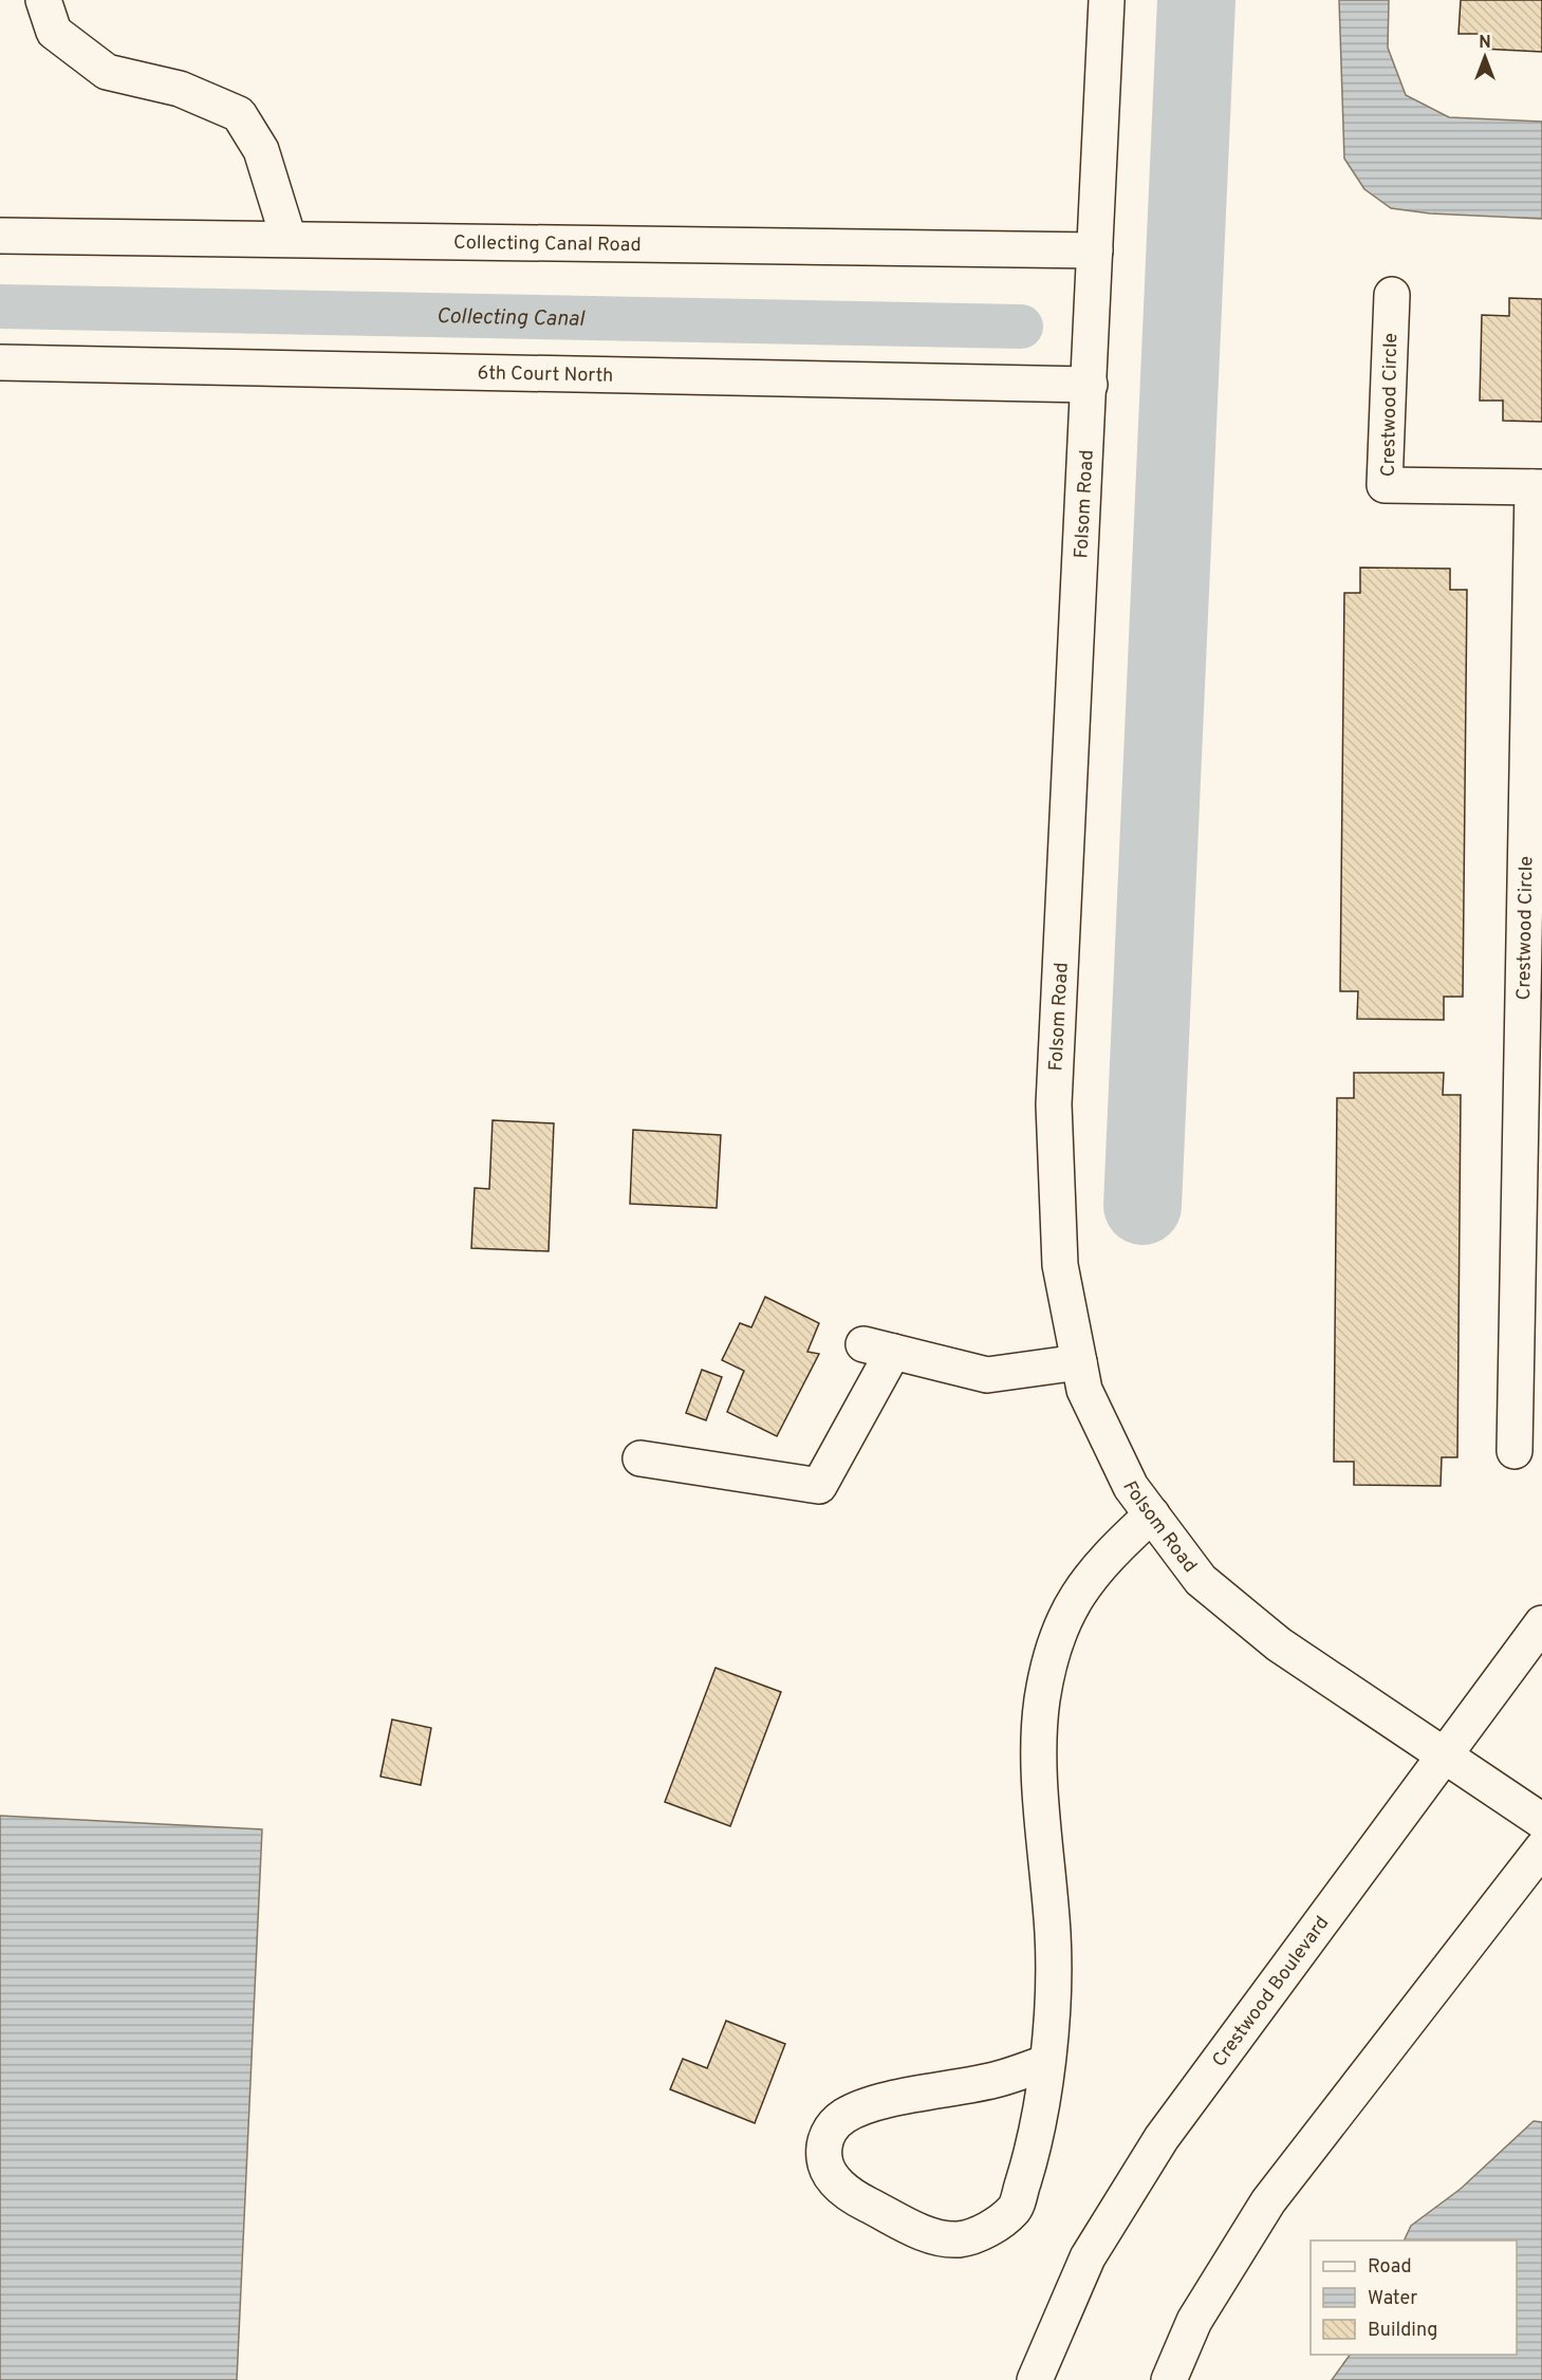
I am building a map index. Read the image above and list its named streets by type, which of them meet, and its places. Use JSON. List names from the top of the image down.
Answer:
{
  "streets": {
    "street": [
      "Collecting Canal Road",
      "6th Court North",
      "Crestwood Circle",
      "Folsom Road",
      "Crestwood Boulevard"
    ]
  },
  "crossings": [
    ["Collecting Canal Road", "Folsom Road"],
    ["6th Court North", "Folsom Road"],
    ["Folsom Road", "Crestwood Boulevard"]
  ],
  "water": ["Collecting Canal"],
  "legend": ["Road", "Water", "Building"],
  "north": "top"
}
